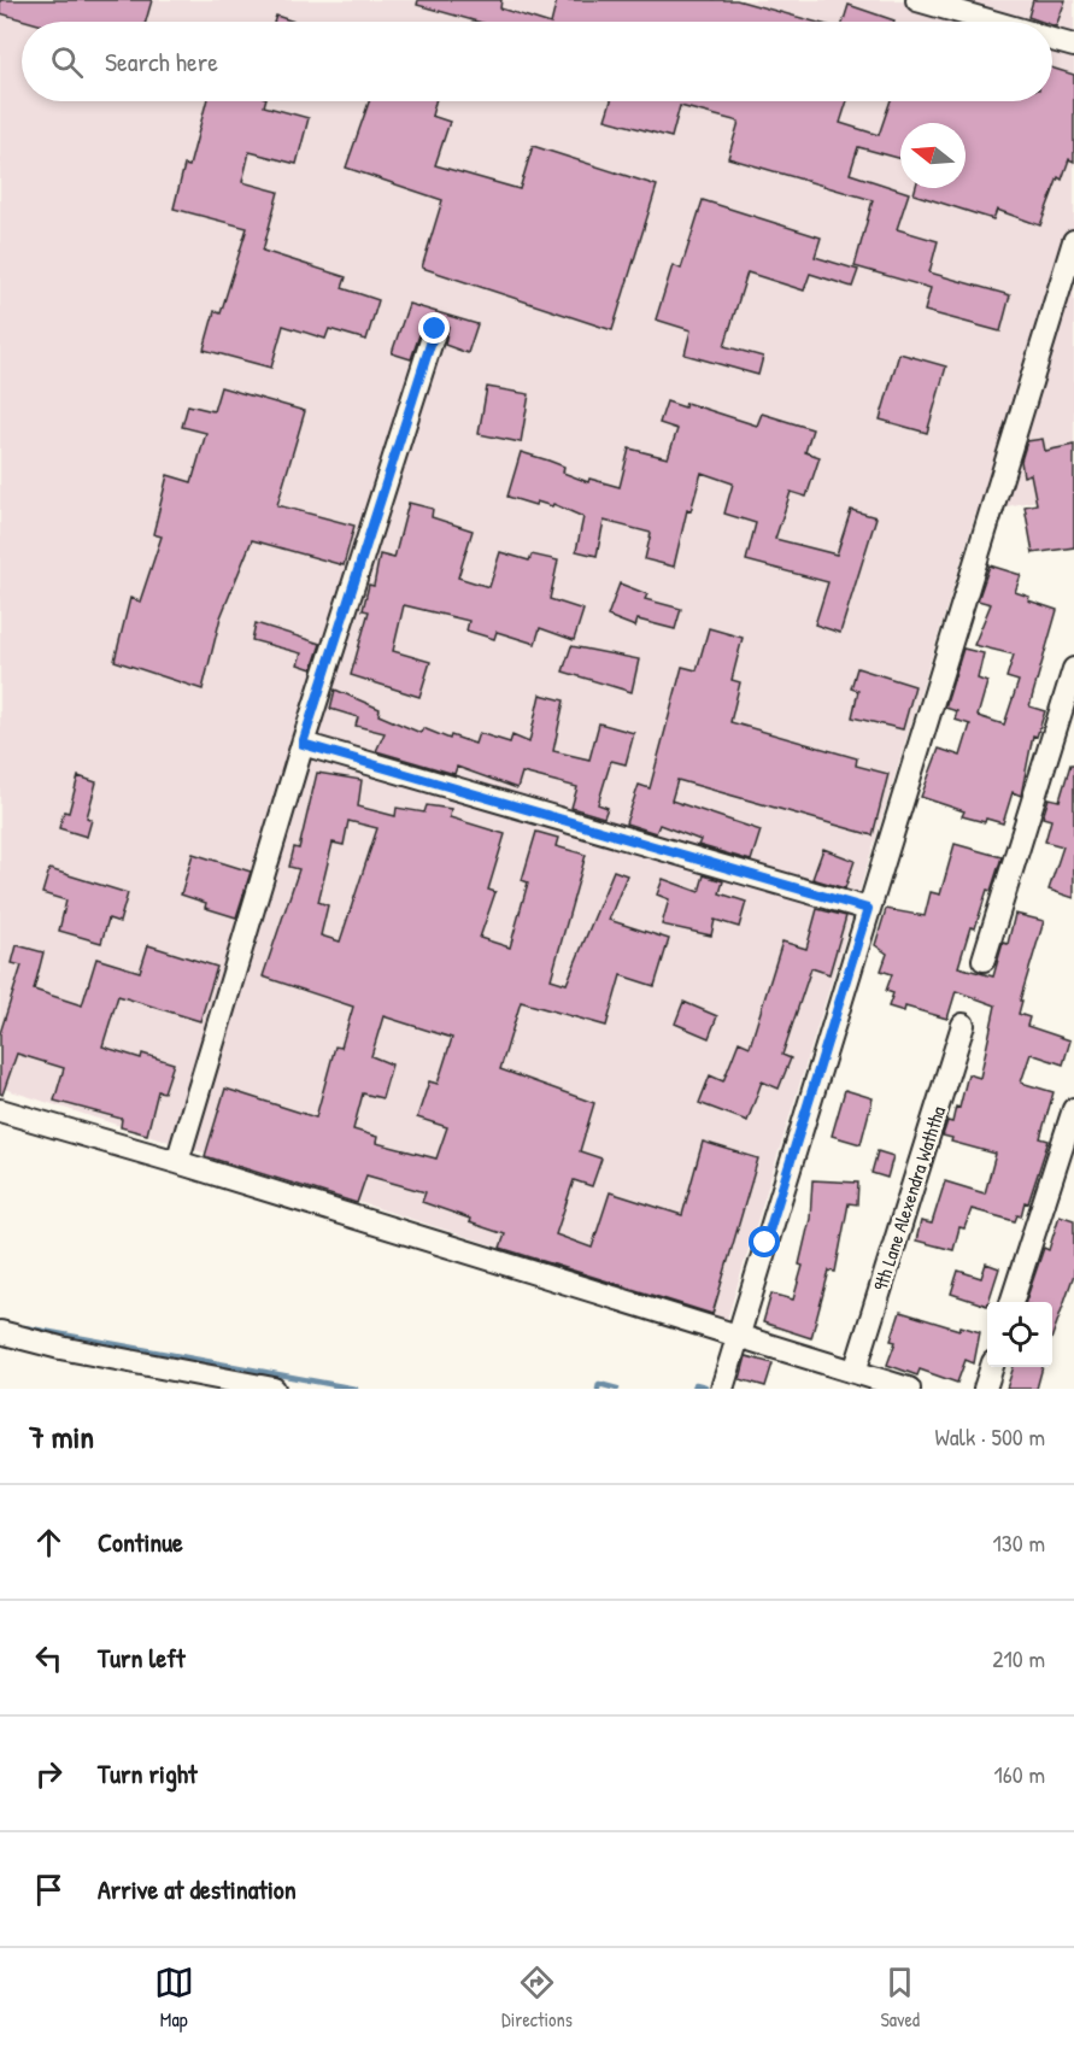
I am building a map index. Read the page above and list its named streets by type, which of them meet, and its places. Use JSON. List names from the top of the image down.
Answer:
{
  "streets": {
    "street": ["9th Lane Alexendra Waththa"]
  },
  "north": "left",
  "page": {
    "search": "Search here",
    "heading": ["7 min", "Walk · 500 m"],
    "list": [
      ["Continue", "130 m"],
      ["Turn left", "210 m"],
      ["Turn right", "160 m"],
      "Arrive at destination"
    ],
    "nav": ["Map", "Directions", "Saved"]
  }
}
